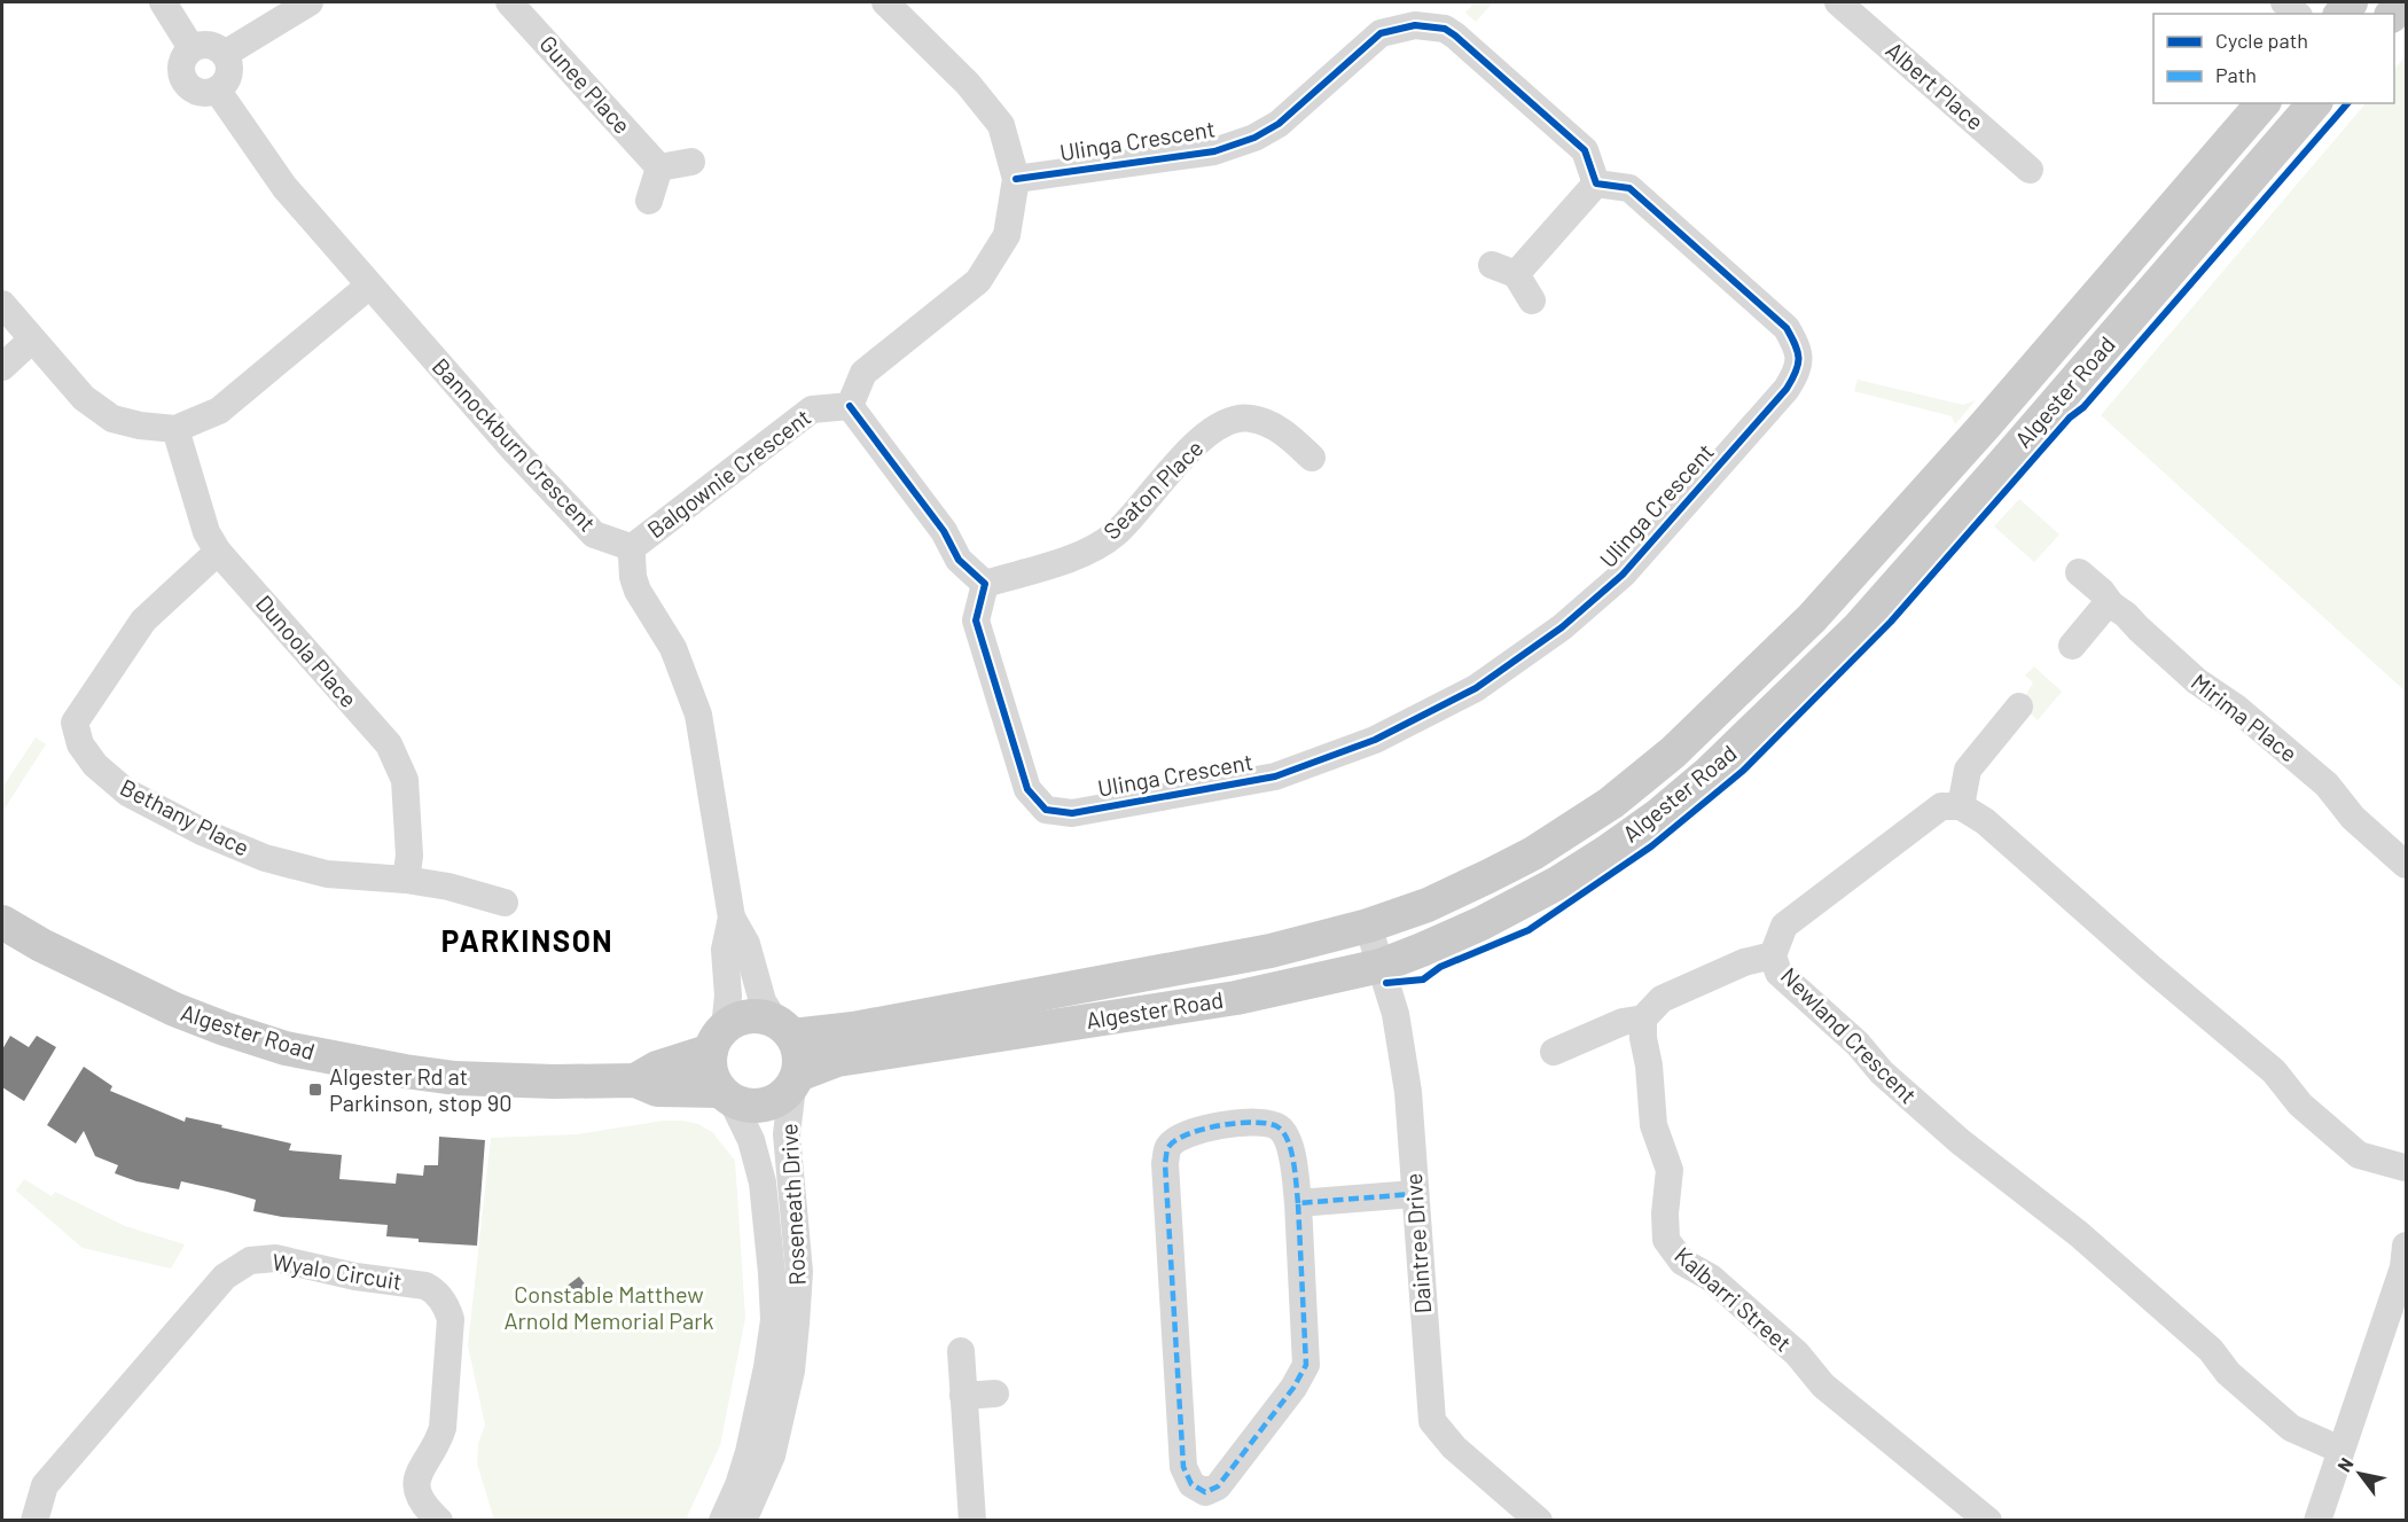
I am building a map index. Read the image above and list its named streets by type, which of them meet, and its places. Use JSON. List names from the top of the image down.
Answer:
{
  "streets": {
    "main road": ["Algester Road"],
    "street": [
      "Gunee Place",
      "Albert Place",
      "Ulinga Crescent",
      "Bannockburn Crescent",
      "Balgownie Crescent",
      "Seaton Place",
      "Dunoola Place",
      "Mirima Place",
      "Bethany Place",
      "Newland Crescent",
      "Roseneath Drive",
      "Daintree Drive",
      "Wyalo Circuit",
      "Kalbarri Street"
    ]
  },
  "crossings": [
    ["Ulinga Crescent", "Seaton Place"],
    ["Algester Road", "Roseneath Drive"],
    ["Algester Road", "Daintree Drive"],
    ["Bannockburn Crescent", "Balgownie Crescent"],
    ["Dunoola Place", "Bethany Place"]
  ],
  "districts": ["PARKINSON"],
  "parks": ["Constable Matthew Arnold Memorial Park"],
  "places": {
    "transit": ["Algester Rd at Parkinson, stop 90"]
  },
  "legend": ["Cycle path", "Path"],
  "north": "top left"
}
